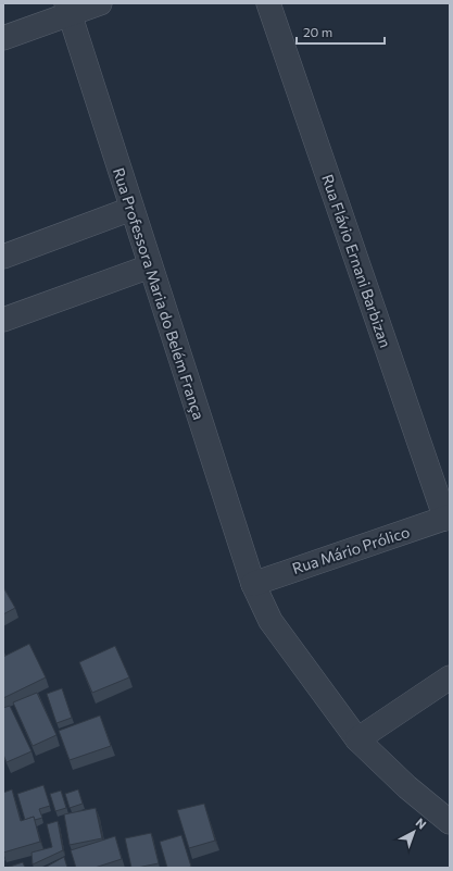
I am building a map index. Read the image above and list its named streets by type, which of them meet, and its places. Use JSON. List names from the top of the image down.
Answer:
{
  "streets": {
    "street": ["Rua Flávio Ernani Barbizan", "Rua Professora Maria do Belém França", "Rua Mário Prólico"]
  },
  "crossings": [
    ["Rua Flávio Ernani Barbizan", "Rua Mário Prólico"],
    ["Rua Professora Maria do Belém França", "Rua Mário Prólico"]
  ],
  "scale_bar": "20 m",
  "north": "top right"
}
